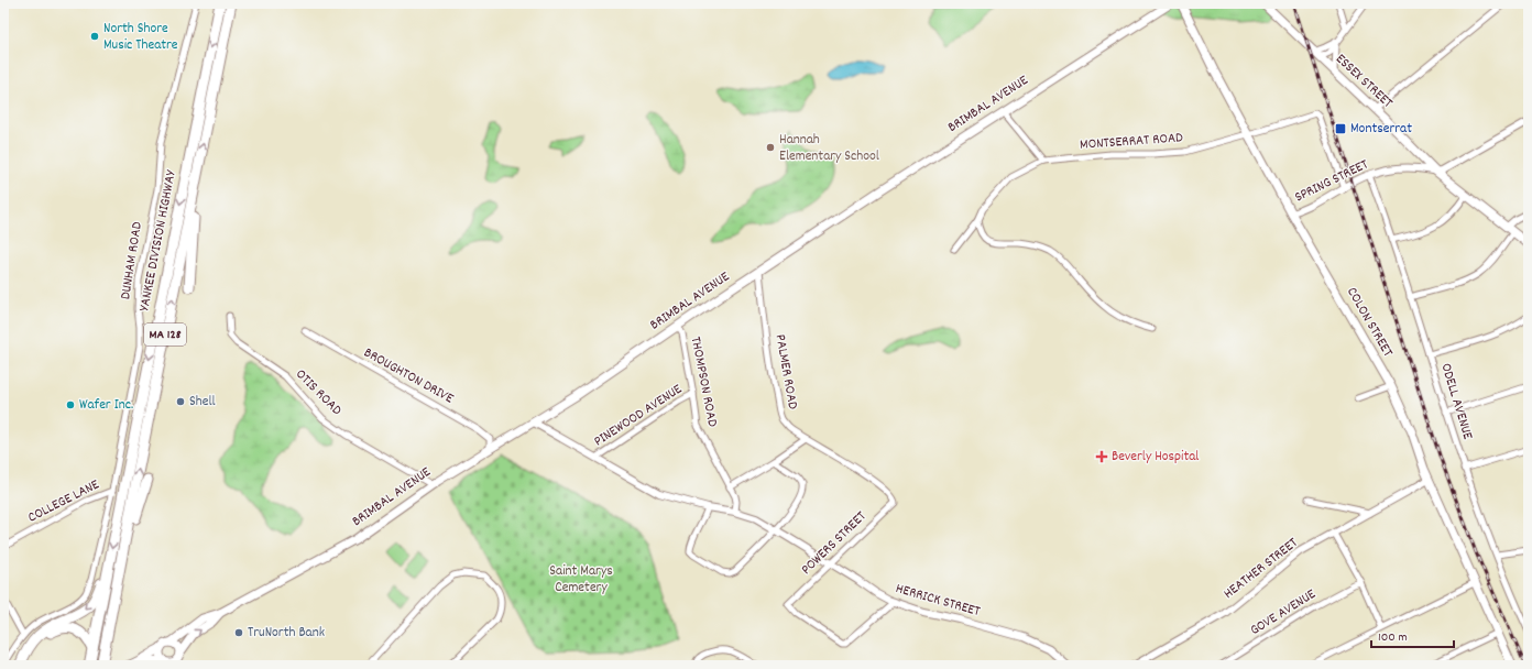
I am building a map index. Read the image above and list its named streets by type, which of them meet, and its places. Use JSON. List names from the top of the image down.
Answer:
{
  "streets": {
    "highway": ["YANKEE DIVISION HIGHWAY", "MA 128"],
    "main road": ["ESSEX STREET", "BRIMBAL AVENUE", "COLON STREET"],
    "street": [
      "MONTSERRAT ROAD",
      "SPRING STREET",
      "DUNHAM ROAD",
      "PALMER ROAD",
      "BROUGHTON DRIVE",
      "THOMPSON ROAD",
      "OTIS ROAD",
      "ODELL AVENUE",
      "PINEWOOD AVENUE",
      "COLLEGE LANE",
      "POWERS STREET",
      "HEATHER STREET",
      "HERRICK STREET",
      "GOVE AVENUE"
    ]
  },
  "crossings": [
    ["ESSEX STREET", "SPRING STREET"],
    ["BRIMBAL AVENUE", "PALMER ROAD"],
    ["BRIMBAL AVENUE", "BROUGHTON DRIVE"],
    ["BRIMBAL AVENUE", "THOMPSON ROAD"],
    ["BRIMBAL AVENUE", "OTIS ROAD"],
    ["BRIMBAL AVENUE", "HERRICK STREET"],
    ["MONTSERRAT ROAD", "SPRING STREET"],
    ["MONTSERRAT ROAD", "COLON STREET"],
    ["SPRING STREET", "COLON STREET"],
    ["SPRING STREET", "ODELL AVENUE"],
    ["DUNHAM ROAD", "COLLEGE LANE"],
    ["COLON STREET", "HEATHER STREET"],
    ["PALMER ROAD", "POWERS STREET"],
    ["THOMPSON ROAD", "PINEWOOD AVENUE"],
    ["THOMPSON ROAD", "HERRICK STREET"],
    ["PINEWOOD AVENUE", "HERRICK STREET"],
    ["POWERS STREET", "HERRICK STREET"]
  ],
  "parks": ["Saint Marys Cemetery"],
  "places": {
    "other": [
      "North Shore Music Theatre",
      "Hannah Elementary School",
      "Shell",
      "Wafer Inc.",
      "TruNorth Bank"
    ],
    "transit": ["Montserrat"],
    "health": ["Beverly Hospital"]
  },
  "scale_bar": "100 m"
}
